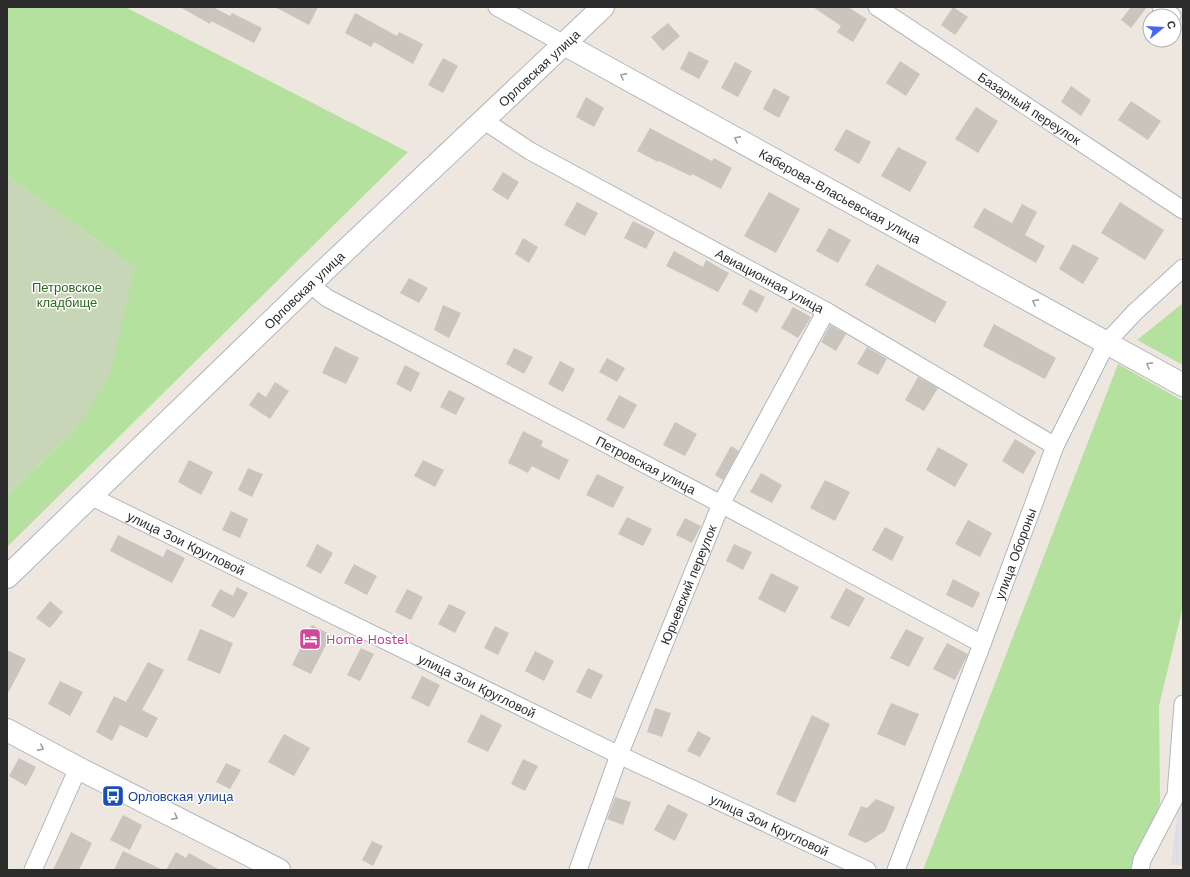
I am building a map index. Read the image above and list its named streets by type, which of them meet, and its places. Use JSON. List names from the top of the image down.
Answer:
{
  "streets": {
    "main road": ["Орловская улица", "Каберова-Власьевская улица"],
    "street": [
      "Базарный переулок",
      "Авиационная улица",
      "Петровская улица",
      "улица Зои Кругловой",
      "улица Обороны",
      "Юрьевский переулок"
    ]
  },
  "crossings": [
    ["Орловская улица", "Каберова-Власьевская улица"],
    ["Орловская улица", "Авиационная улица"],
    ["Орловская улица", "Петровская улица"],
    ["Орловская улица", "улица Зои Кругловой"],
    ["Каберова-Власьевская улица", "улица Обороны"],
    ["Авиационная улица", "улица Обороны"],
    ["Авиационная улица", "Юрьевский переулок"],
    ["Петровская улица", "улица Обороны"],
    ["Петровская улица", "Юрьевский переулок"],
    ["улица Зои Кругловой", "Юрьевский переулок"]
  ],
  "one_way": ["Каберова-Власьевская улица"],
  "parks": ["Петровское кладбище"],
  "places": {
    "hotel": ["Home Hostel"],
    "bus stop": ["Орловская улица"]
  },
  "north": "right"
}
